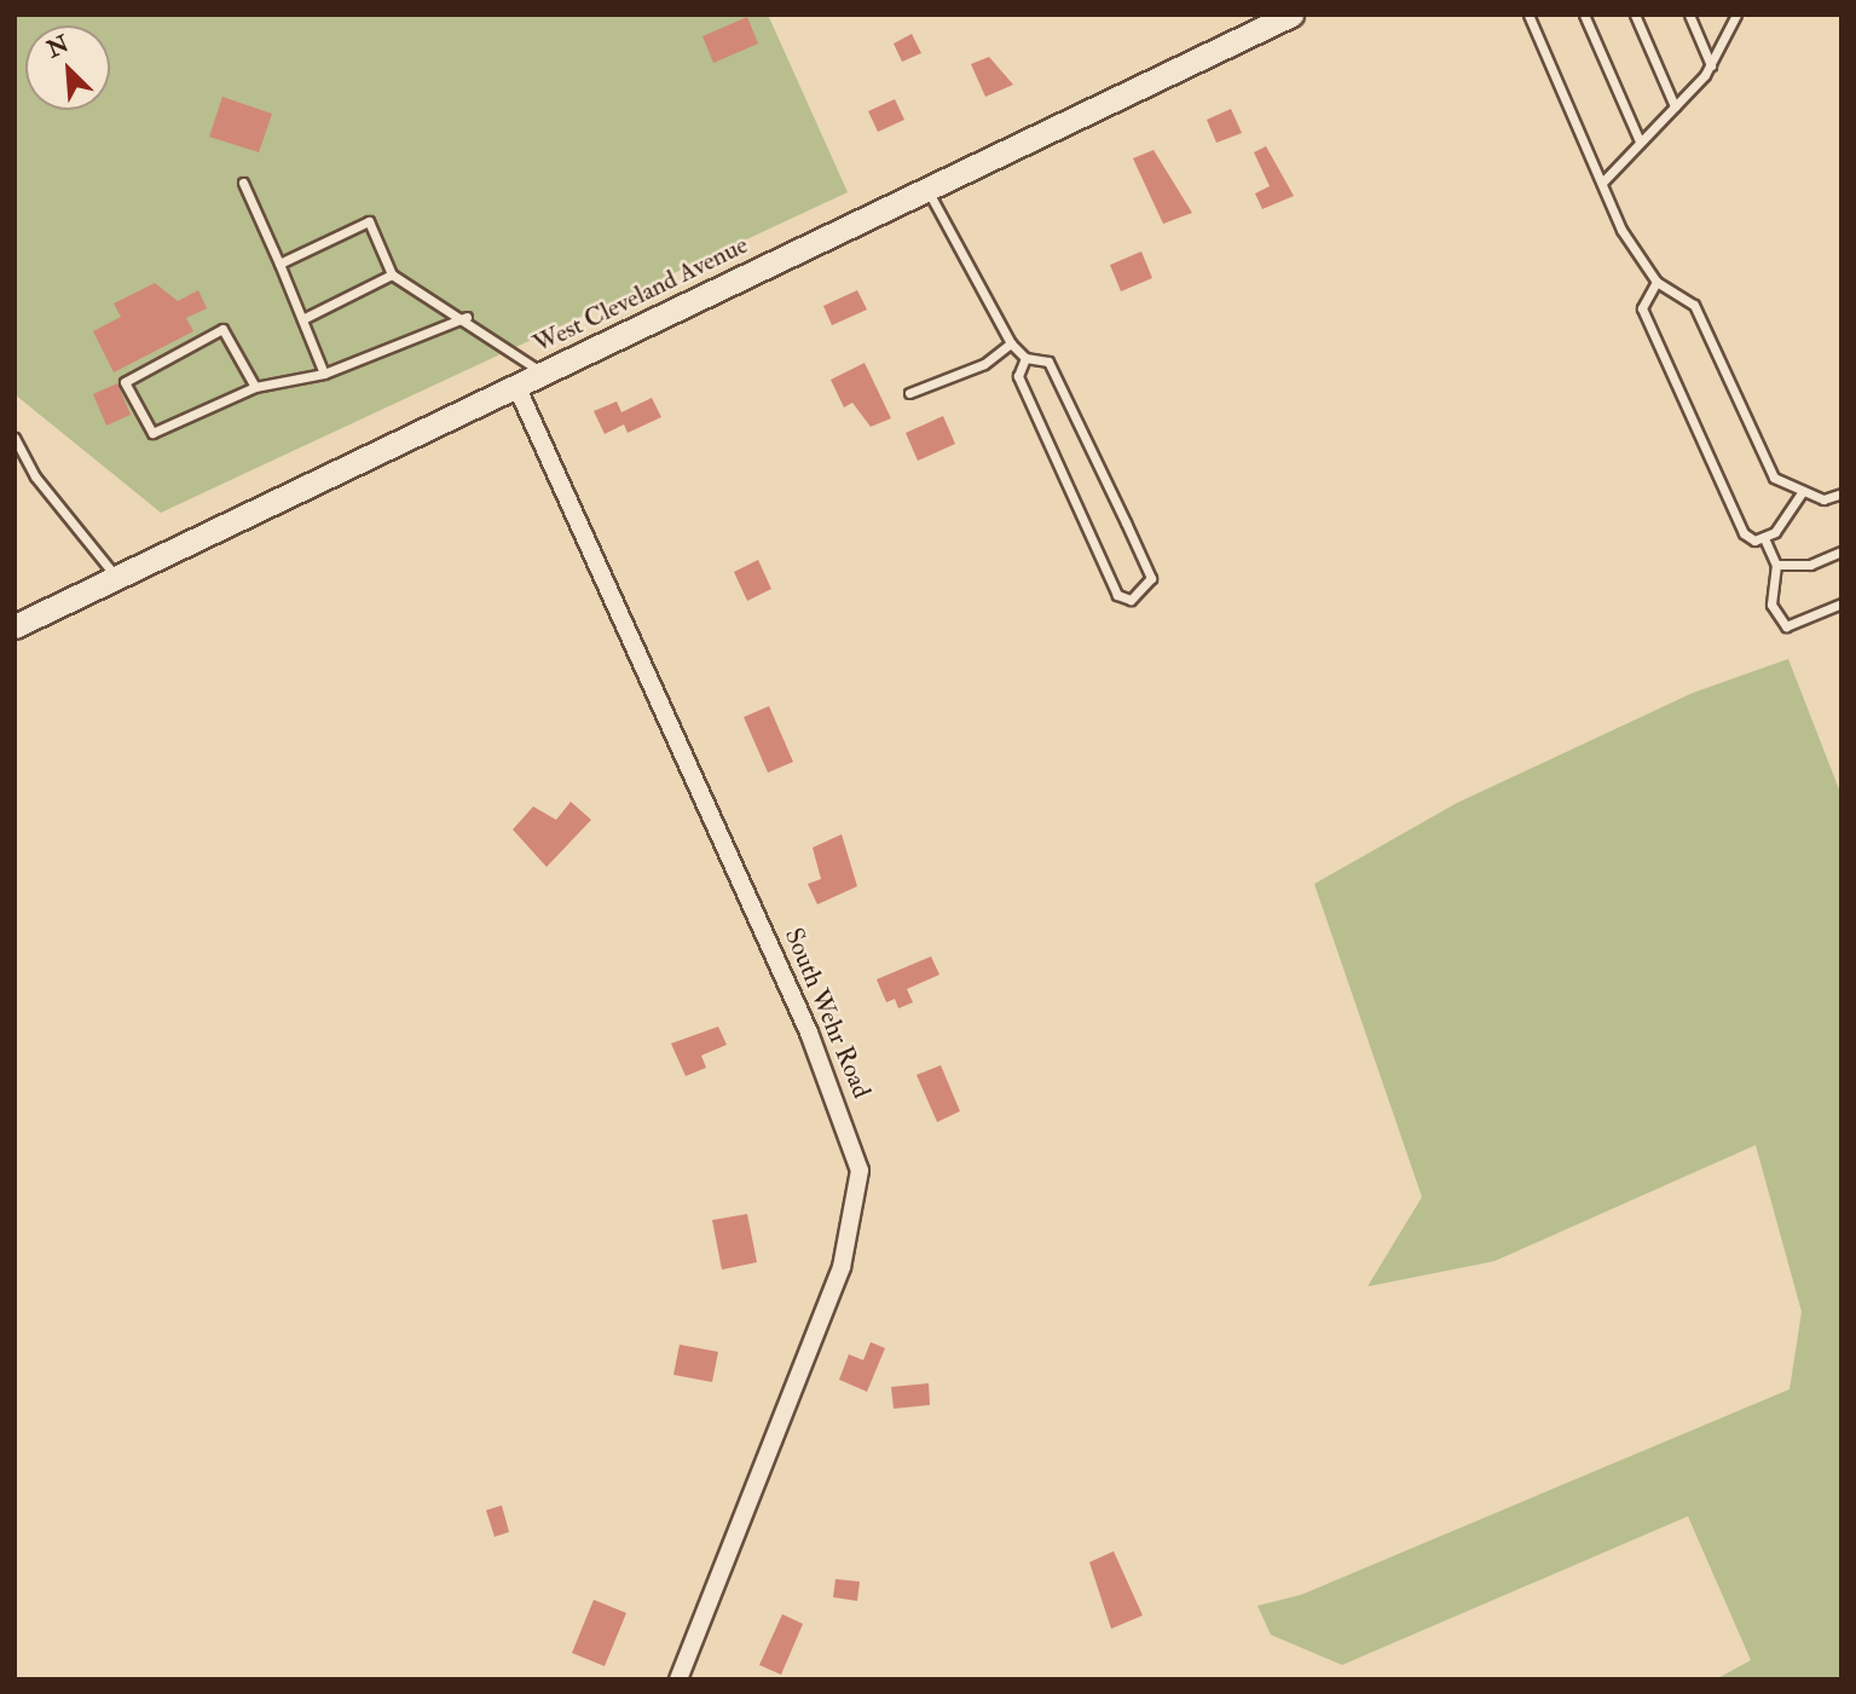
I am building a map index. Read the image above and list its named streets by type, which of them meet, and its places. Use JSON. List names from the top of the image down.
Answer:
{
  "streets": {
    "main road": ["West Cleveland Avenue"],
    "street": ["South Wehr Road"]
  },
  "crossings": [
    ["West Cleveland Avenue", "South Wehr Road"]
  ],
  "north": "top left"
}
